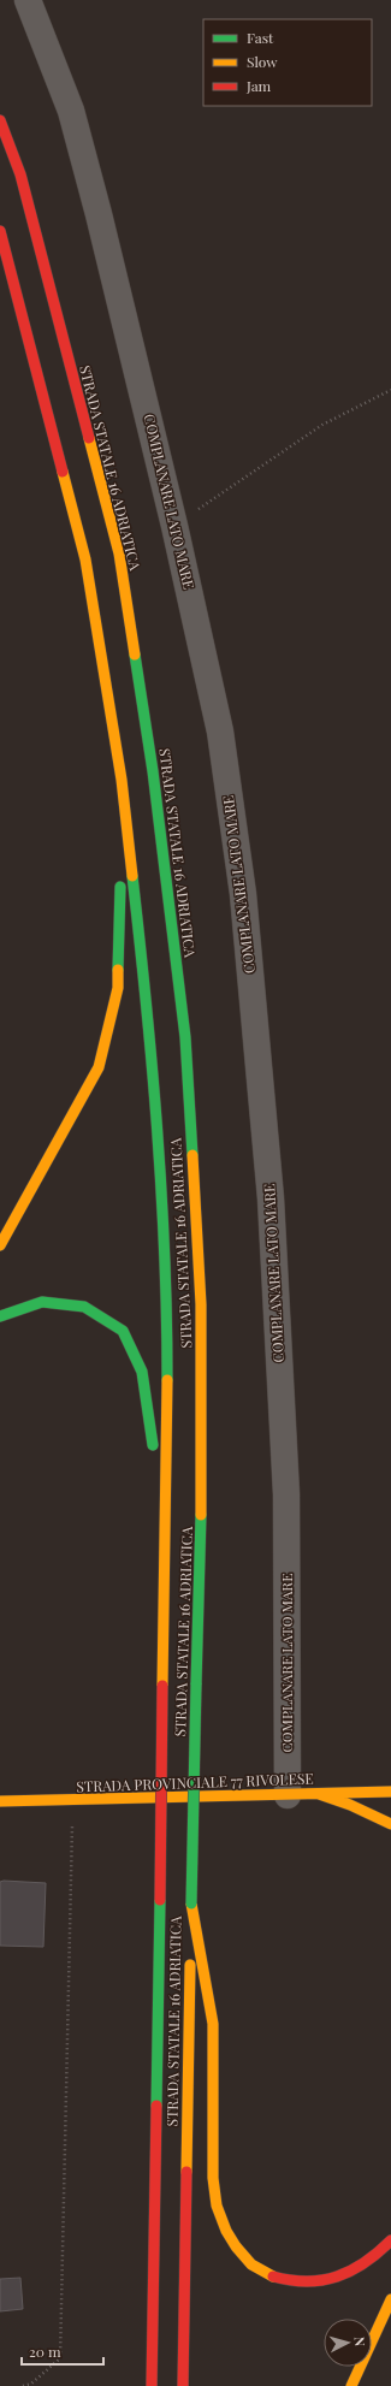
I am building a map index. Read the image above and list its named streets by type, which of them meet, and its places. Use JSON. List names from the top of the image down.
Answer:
{
  "streets": {
    "main road": ["STRADA STATALE 16 ADRIATICA", "STRADA PROVINCIALE 77 RIVOLESE"],
    "street": ["COMPLANARE LATO MARE"]
  },
  "crossings": [
    ["COMPLANARE LATO MARE", "STRADA PROVINCIALE 77 RIVOLESE"]
  ],
  "legend": ["Fast", "Slow", "Jam"],
  "scale_bar": "20 m",
  "north": "right"
}
